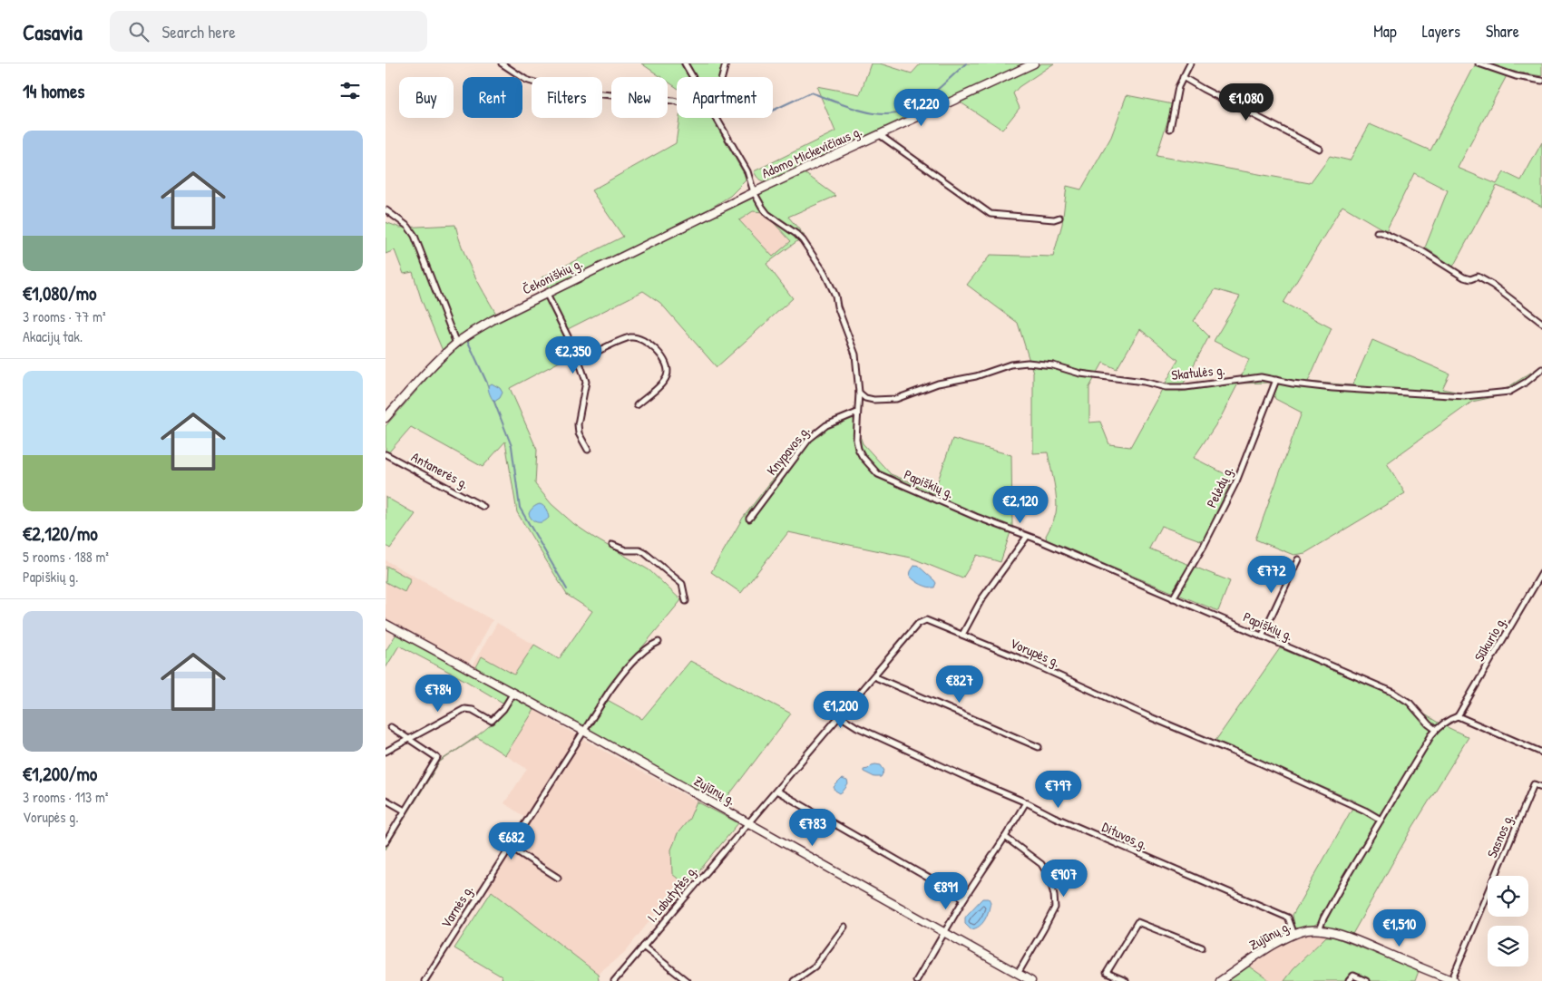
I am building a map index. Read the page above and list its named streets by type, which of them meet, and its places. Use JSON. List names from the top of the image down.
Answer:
{
  "streets": {
    "main road": ["Adomo Mickevičiaus g.", "Čekoniškių g.", "Zujūnų g."],
    "street": [
      "Skatulės g.",
      "Knypavos g.",
      "Antanerės g.",
      "Papiškių g.",
      "Pelėdų g.",
      "Sūkurio g.",
      "Vorupės g.",
      "Dituvos g.",
      "Sasnos g.",
      "I. Labutytės g.",
      "Varnės g."
    ]
  },
  "crossings": [
    ["Adomo Mickevičiaus g.", "Čekoniškių g."],
    ["Adomo Mickevičiaus g.", "Papiškių g."],
    ["Čekoniškių g.", "Papiškių g."],
    ["Skatulės g.", "Papiškių g."],
    ["Skatulės g.", "Pelėdų g."],
    ["Knypavos g.", "Papiškių g."],
    ["Papiškių g.", "Pelėdų g."],
    ["Vorupės g.", "Zujūnų g."],
    ["Vorupės g.", "Dituvos g."],
    ["Vorupės g.", "I. Labutytės g."],
    ["Zujūnų g.", "Dituvos g."],
    ["Zujūnų g.", "Sasnos g."],
    ["Zujūnų g.", "I. Labutytės g."],
    ["Zujūnų g.", "Varnės g."]
  ],
  "page": {
    "header": "Casavia",
    "search": "Search here",
    "nav": ["Map", "Layers", "Share"],
    "heading": "14 homes",
    "chip": [
      "Buy",
      "Rent",
      "Filters",
      "New",
      "Apartment"
    ],
    "price": [
      "€1,080",
      "€1,220",
      "€2,350",
      "€2,120",
      "€772",
      "€827",
      "€784",
      "€1,200",
      "€797",
      "€783",
      "€682",
      "€907",
      "€891",
      "€1,510"
    ],
    "list": [
      {
        "name": "€1,080/mo",
        "note": "3 rooms · 77 m² · Akacijų tak."
      },
      {
        "name": "€2,120/mo",
        "note": "5 rooms · 188 m² · Papiškių g."
      },
      {
        "name": "€1,200/mo",
        "note": "3 rooms · 113 m² · Vorupės g."
      }
    ]
  }
}
